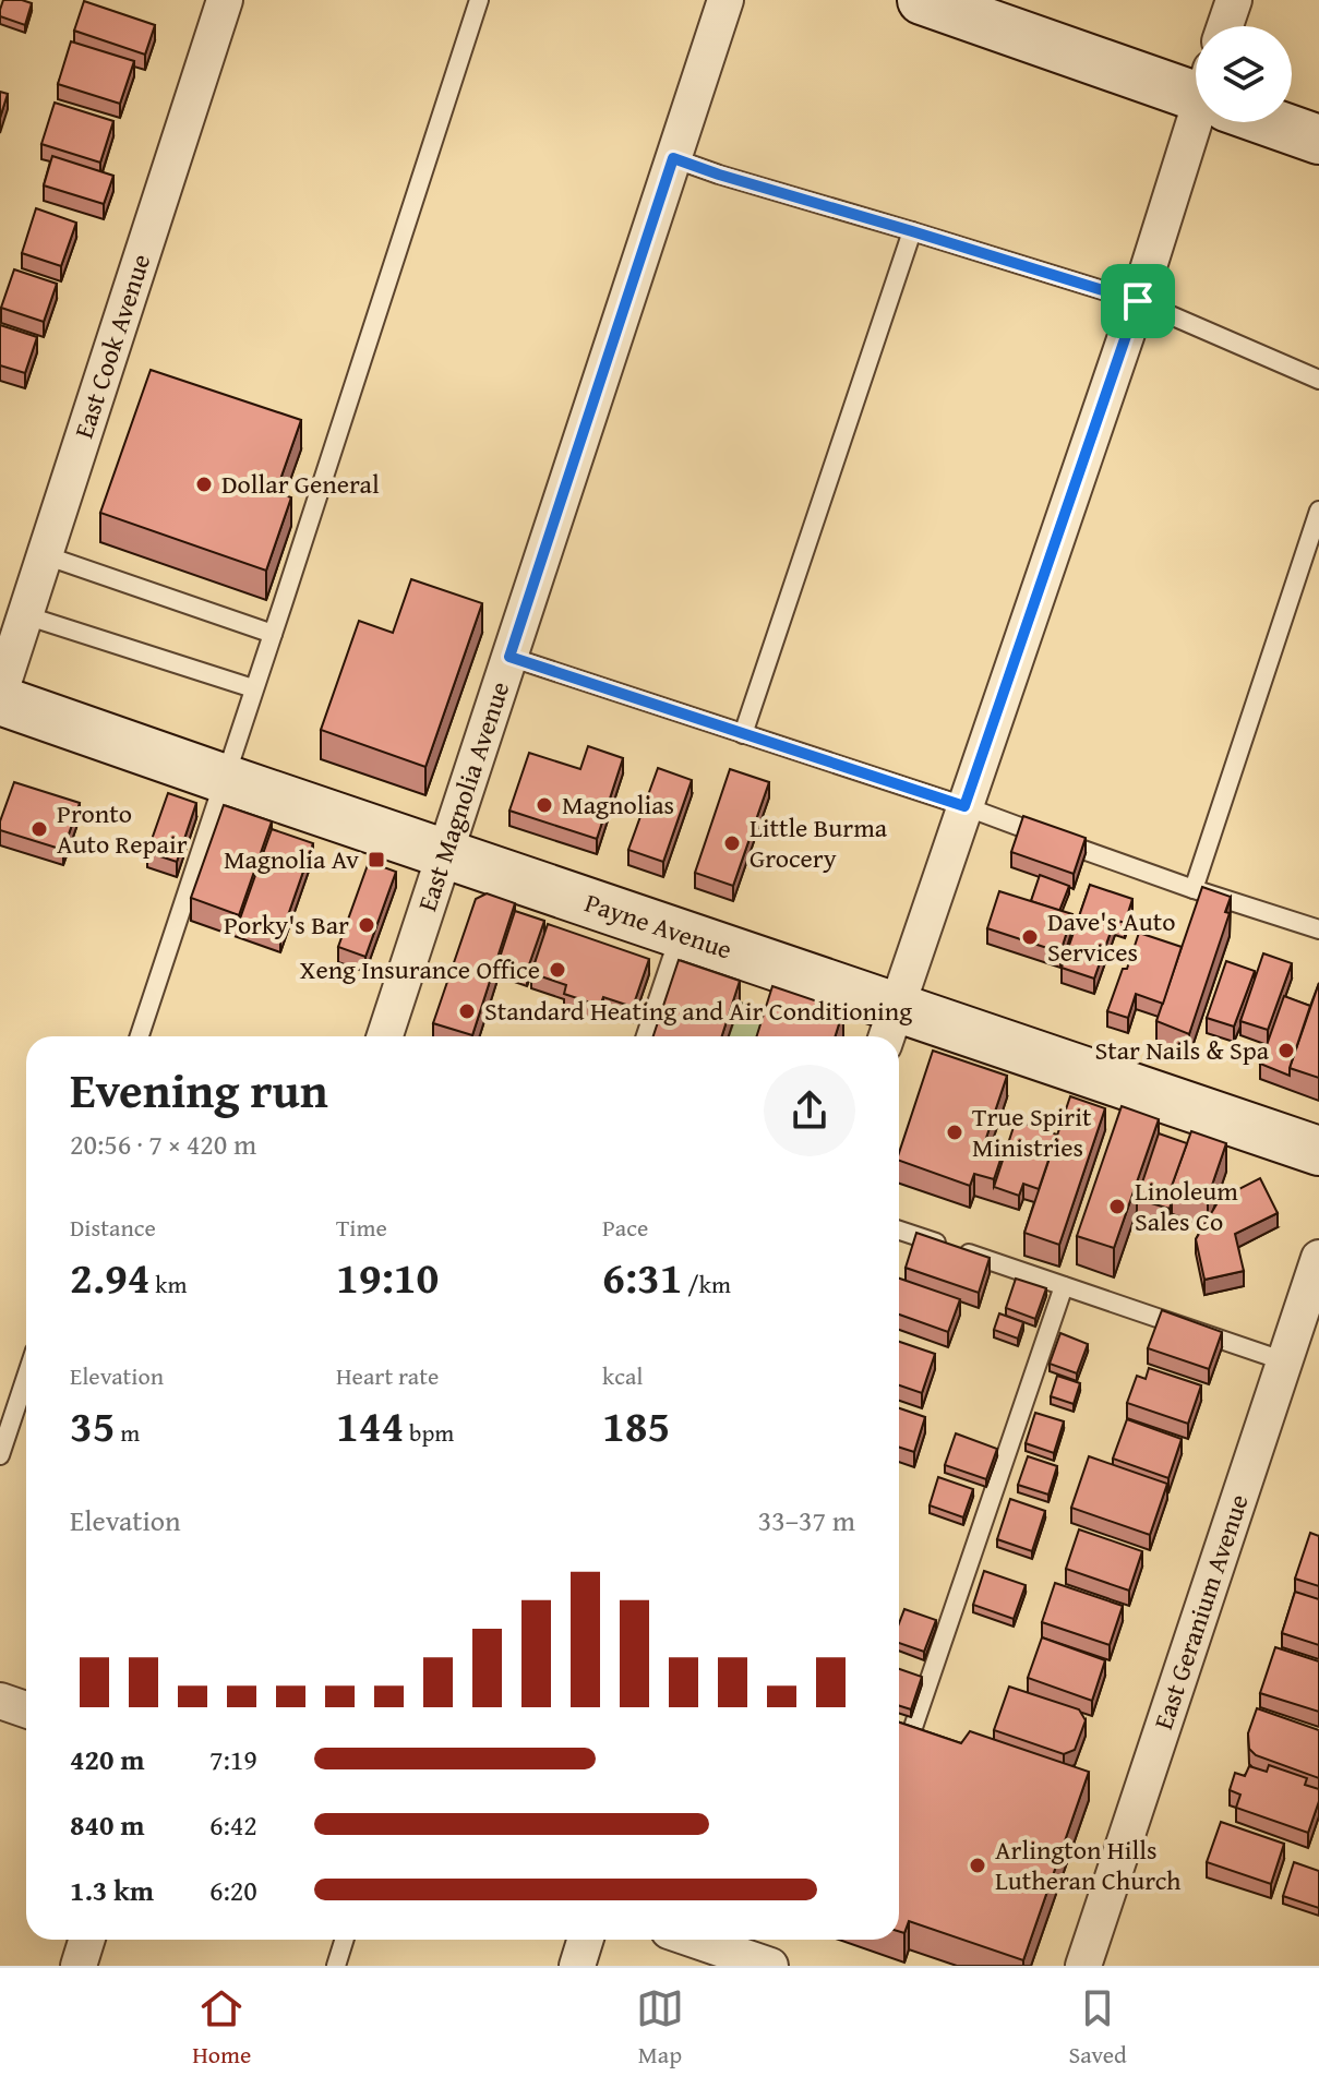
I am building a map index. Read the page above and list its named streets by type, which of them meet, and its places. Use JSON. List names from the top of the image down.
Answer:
{
  "streets": {
    "street": [
      "East Cook Avenue",
      "East Magnolia Avenue",
      "Payne Avenue",
      "East Geranium Avenue"
    ]
  },
  "crossings": [
    ["East Magnolia Avenue", "Payne Avenue"]
  ],
  "places": {
    "other": [
      "Dollar General",
      "Magnolias",
      "Pronto Auto Repair",
      "Little Burma Grocery",
      "Porky's Bar",
      "Dave's Auto Services",
      "Xeng Insurance Office",
      "Standard Heating and Air Conditioning",
      "Star Nails & Spa",
      "True Spirit Ministries",
      "Linoleum Sales Co",
      "Arlington Hills Lutheran Church"
    ],
    "transit": ["Magnolia Av"]
  },
  "page": {
    "heading": ["Evening run", "20:56 · 7 × 420 m"],
    "stats": [
      ["Distance", "2.94 km"],
      ["Time", "19:10"],
      ["Pace", "6:31 /km"],
      ["Elevation", "35 m"],
      ["Heart rate", "144 bpm"],
      ["kcal", "185"]
    ],
    "chart": ["Elevation", "33–37 m"],
    "list": [
      {
        "name": "420 m",
        "note": "7:19"
      },
      {
        "name": "840 m",
        "note": "6:42"
      },
      {
        "name": "1.3 km",
        "note": "6:20"
      }
    ],
    "tabs": ["Home", "Map", "Saved"]
  }
}
